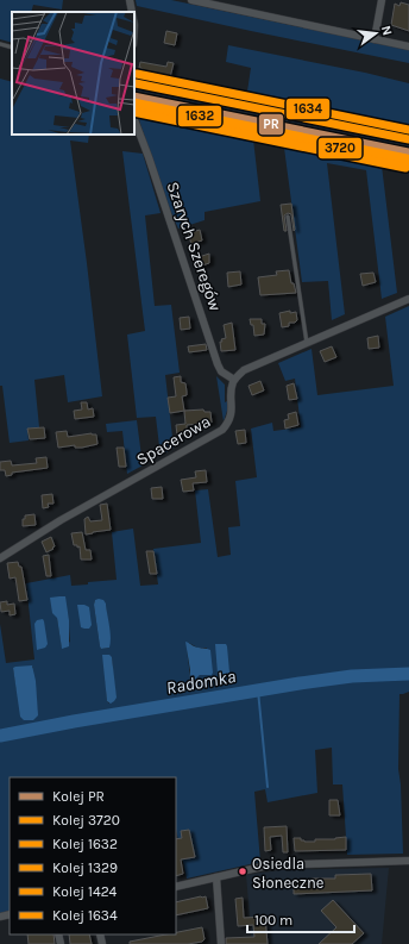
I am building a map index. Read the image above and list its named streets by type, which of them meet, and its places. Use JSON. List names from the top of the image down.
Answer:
{
  "streets": {
    "street": ["Szarych Szeregów", "Spacerowa"]
  },
  "crossings": [
    ["Szarych Szeregów", "Spacerowa"]
  ],
  "water": ["Radomka"],
  "places": ["Osiedla Słoneczne"],
  "lines": [
    "rail line 1634",
    "rail line 1329",
    "rail line PR",
    "rail line 1632",
    "rail line 3720",
    "rail line 1424"
  ],
  "legend": [
    "Kolej PR",
    "Kolej 3720",
    "Kolej 1632",
    "Kolej 1329",
    "Kolej 1424",
    "Kolej 1634"
  ],
  "scale_bar": "100 m",
  "north": "right"
}
